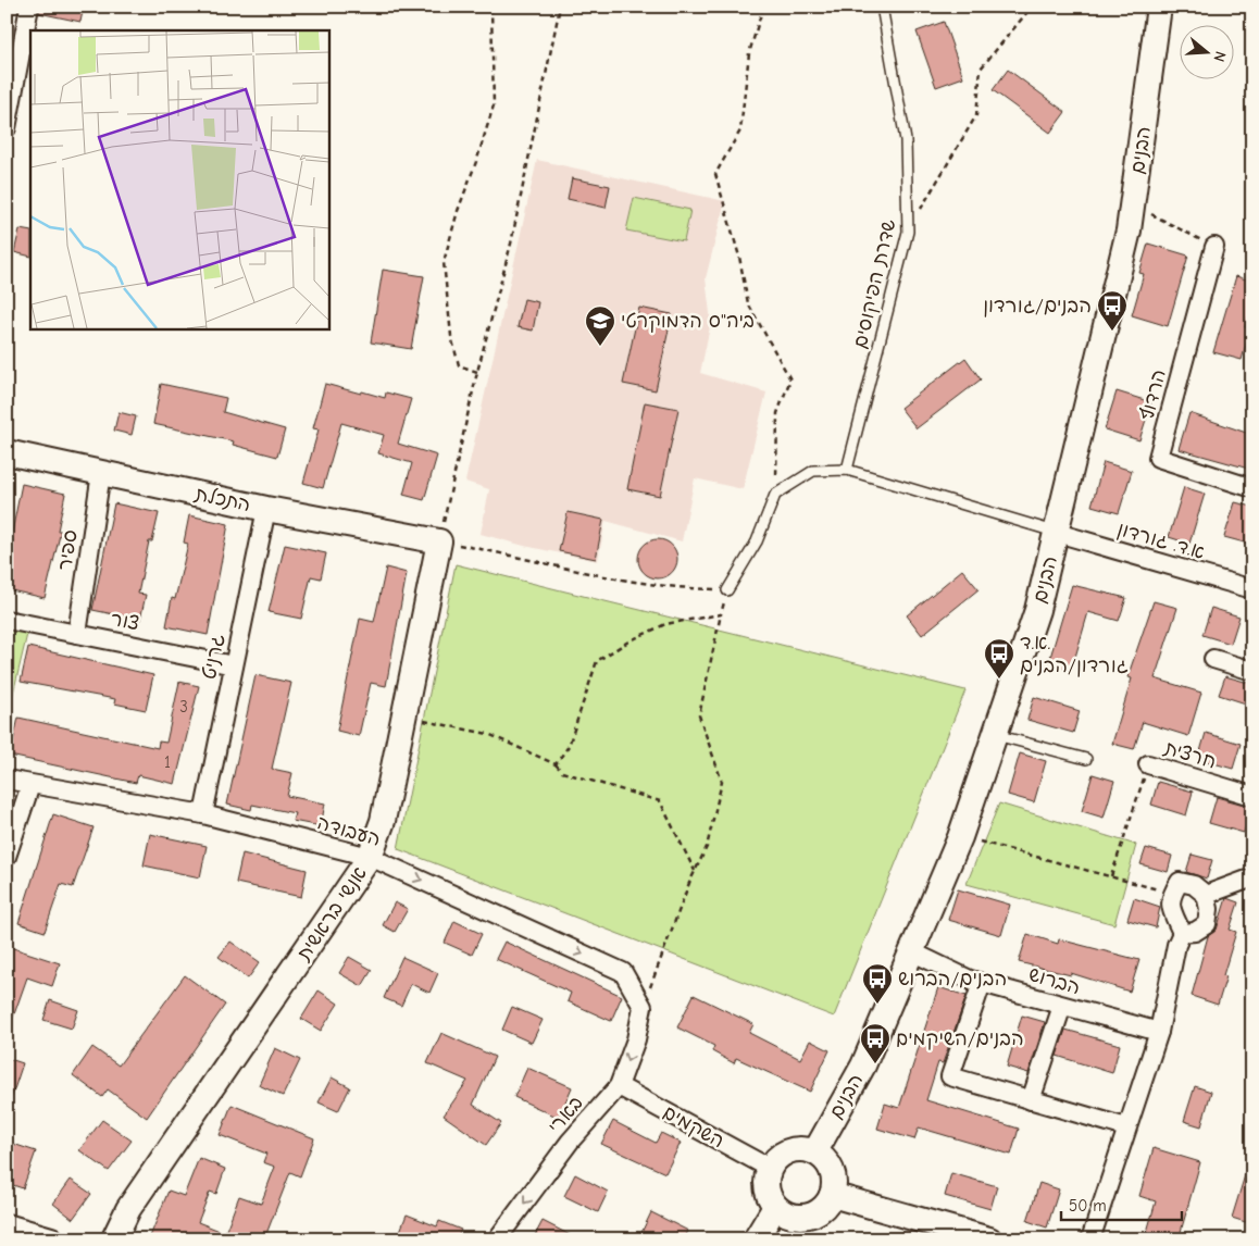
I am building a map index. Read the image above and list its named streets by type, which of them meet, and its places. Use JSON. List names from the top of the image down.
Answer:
{
  "streets": {
    "street": [
      "הבנים",
      "הרדוף",
      "התכלת",
      "א.ד. גורדון",
      "ספיר",
      "צור",
      "גרניט",
      "חרצית",
      "העבודה",
      "אנשי בראשית",
      "הברוש",
      "בארי",
      "השקמים"
    ],
    "lane": ["שדרת הפיקוסים"]
  },
  "crossings": [
    ["הבנים", "א.ד. גורדון"],
    ["הבנים", "הברוש"],
    ["הבנים", "השקמים"],
    ["התכלת", "ספיר"],
    ["התכלת", "גרניט"],
    ["התכלת", "אנשי בראשית"],
    ["ספיר", "צור"],
    ["צור", "גרניט"],
    ["גרניט", "העבודה"],
    ["העבודה", "אנשי בראשית"],
    ["העבודה", "בארי"],
    ["בארי", "השקמים"]
  ],
  "one_way": ["העבודה", "בארי"],
  "places": {
    "bus stop": [
      "הבנים/גורדון",
      "א.ד. גורדון/הבנים",
      "הבנים/הברוש",
      "הבנים/השיקמים"
    ],
    "school or university": ["ביה\"ס הדמוקרטי"]
  },
  "house_numbers": ["3", "1"],
  "scale_bar": "50 m",
  "north": "right"
}
